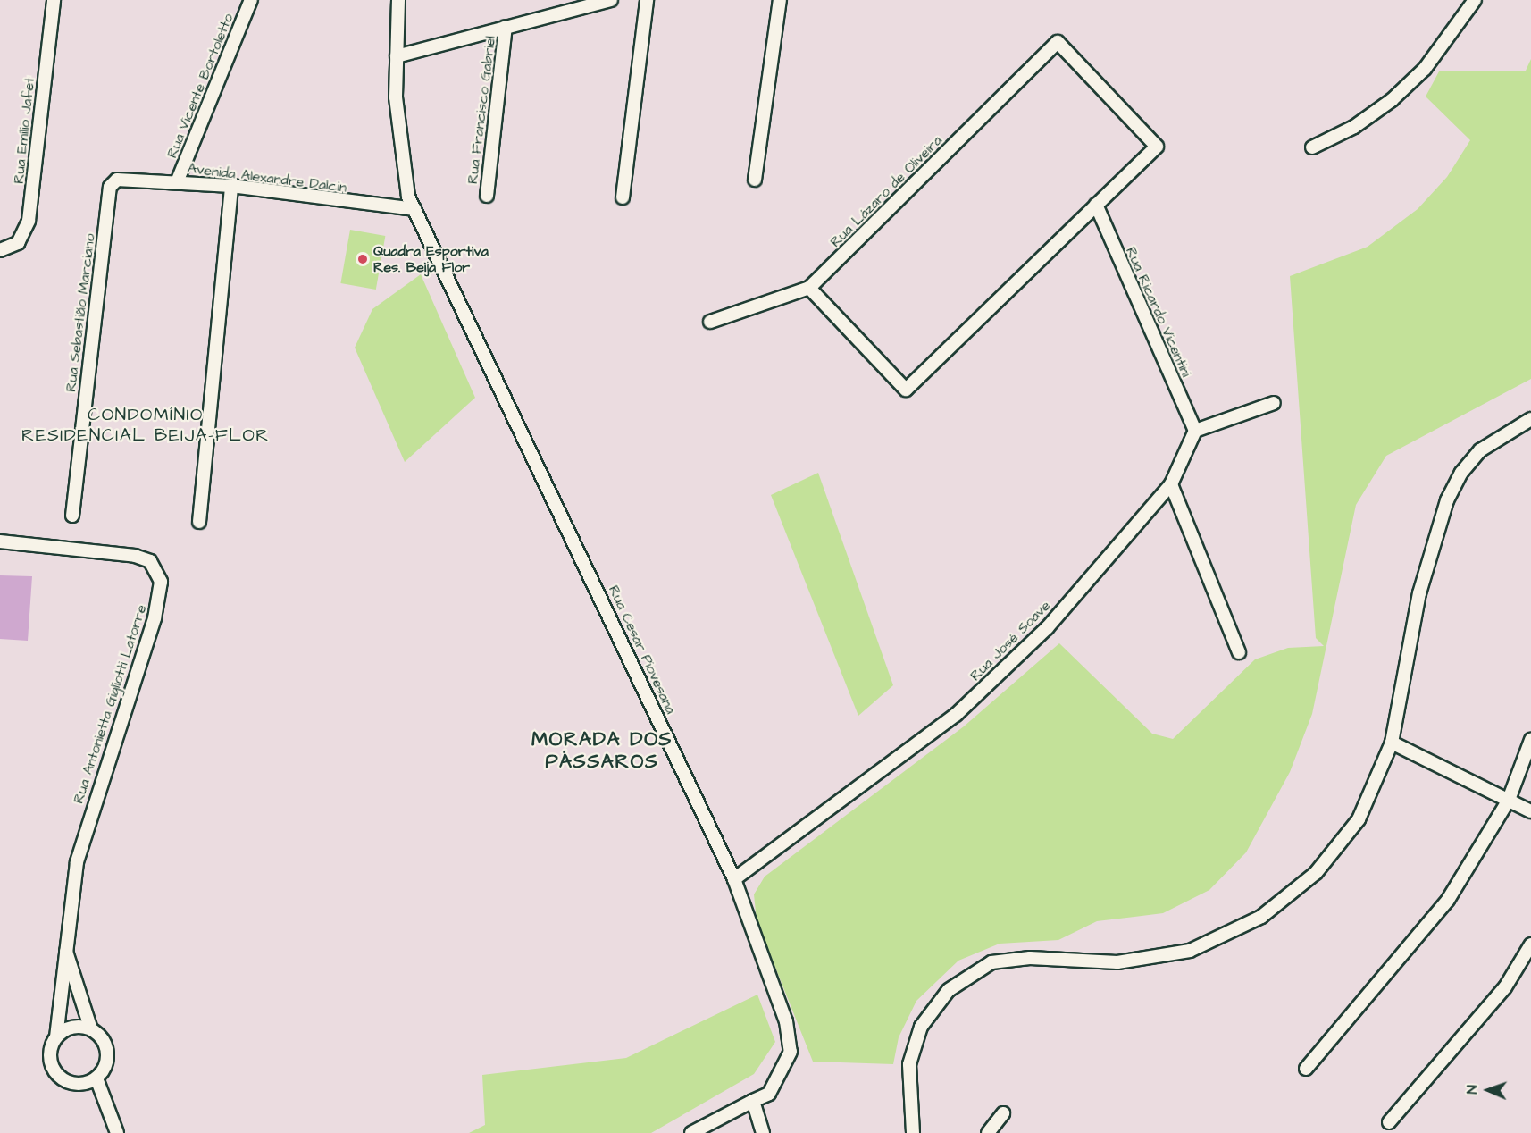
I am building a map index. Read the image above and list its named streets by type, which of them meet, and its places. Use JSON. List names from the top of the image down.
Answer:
{
  "streets": {
    "street": [
      "Rua Vicente Bortoletto",
      "Rua Francisco Gabriel",
      "Rua Emílio Jafet",
      "Avenida Alexandre Dalcin",
      "Rua Lázaro de Oliveira",
      "Rua Ricardo Vicentini",
      "Rua Sebastião Marciano",
      "Rua José Soave",
      "Rua Cesar Piovesana",
      "Rua Antonietta Gigliotti Latorre"
    ]
  },
  "crossings": [
    ["Rua Vicente Bortoletto", "Avenida Alexandre Dalcin"],
    ["Avenida Alexandre Dalcin", "Rua Sebastião Marciano"],
    ["Avenida Alexandre Dalcin", "Rua Cesar Piovesana"],
    ["Rua Lázaro de Oliveira", "Rua Ricardo Vicentini"],
    ["Rua Ricardo Vicentini", "Rua José Soave"],
    ["Rua José Soave", "Rua Cesar Piovesana"]
  ],
  "districts": ["CONDOMÍNIO RESIDENCIAL BEIJA-FLOR", "MORADA DOS PÁSSAROS"],
  "places": ["Quadra Esportiva Res. Beija Flor"],
  "north": "left"
}
